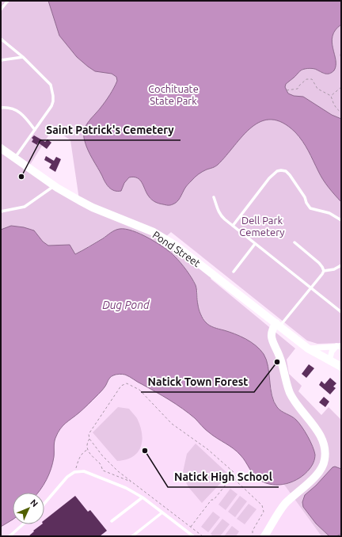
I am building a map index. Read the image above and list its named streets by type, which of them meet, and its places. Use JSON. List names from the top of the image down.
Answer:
{
  "streets": {
    "street": ["Pond Street"]
  },
  "water": ["Dug Pond"],
  "parks": ["Cochituate State Park", "Dell Park Cemetery"],
  "places": ["Saint Patrick's Cemetery", "Natick Town Forest", "Natick High School"],
  "north": "top right"
}
